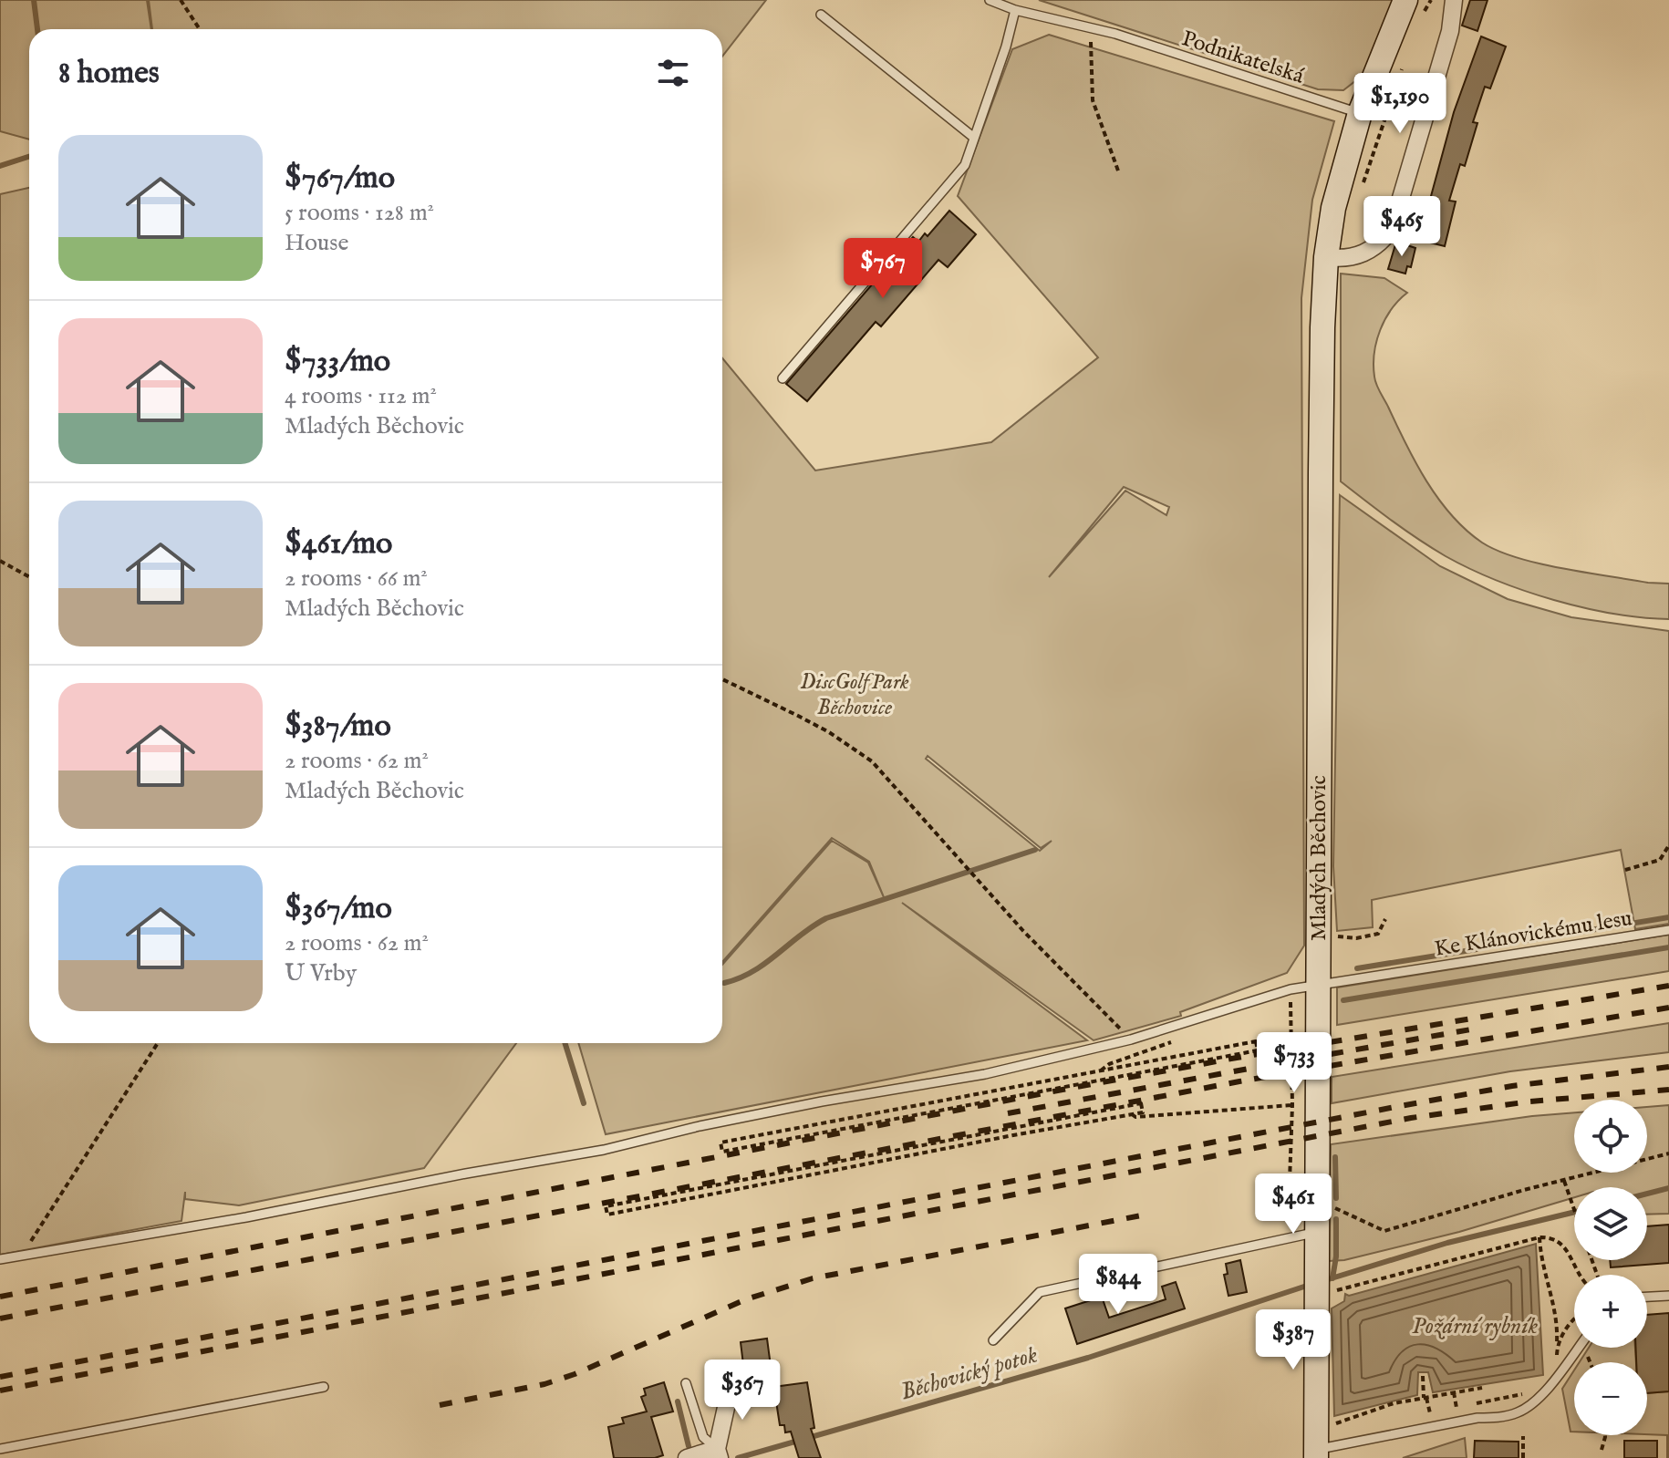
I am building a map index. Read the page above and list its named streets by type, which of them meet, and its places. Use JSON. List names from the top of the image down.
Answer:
{
  "streets": {
    "street": ["Mladých Běchovic"],
    "lane": ["Podnikatelská", "Ke Klánovickému lesu"]
  },
  "crossings": [
    ["Podnikatelská", "Mladých Běchovic"],
    ["Mladých Běchovic", "Ke Klánovickému lesu"]
  ],
  "water": ["Požární rybník", "Běchovický potok"],
  "parks": ["DiscGolfPark Běchovice"],
  "page": {
    "heading": "8 homes",
    "price": [
      "$1,190",
      "$465",
      "$767",
      "$733",
      "$461",
      "$844",
      "$387",
      "$367"
    ],
    "list": [
      {
        "name": "$767/mo",
        "note": "5 rooms · 128 m² · House"
      },
      {
        "name": "$733/mo",
        "note": "4 rooms · 112 m² · Mladých Běchovic"
      },
      {
        "name": "$461/mo",
        "note": "2 rooms · 66 m² · Mladých Běchovic"
      },
      {
        "name": "$387/mo",
        "note": "2 rooms · 62 m² · Mladých Běchovic"
      },
      {
        "name": "$367/mo",
        "note": "2 rooms · 62 m² · U Vrby"
      }
    ],
    "map_buttons": ["+", "−"]
  }
}
